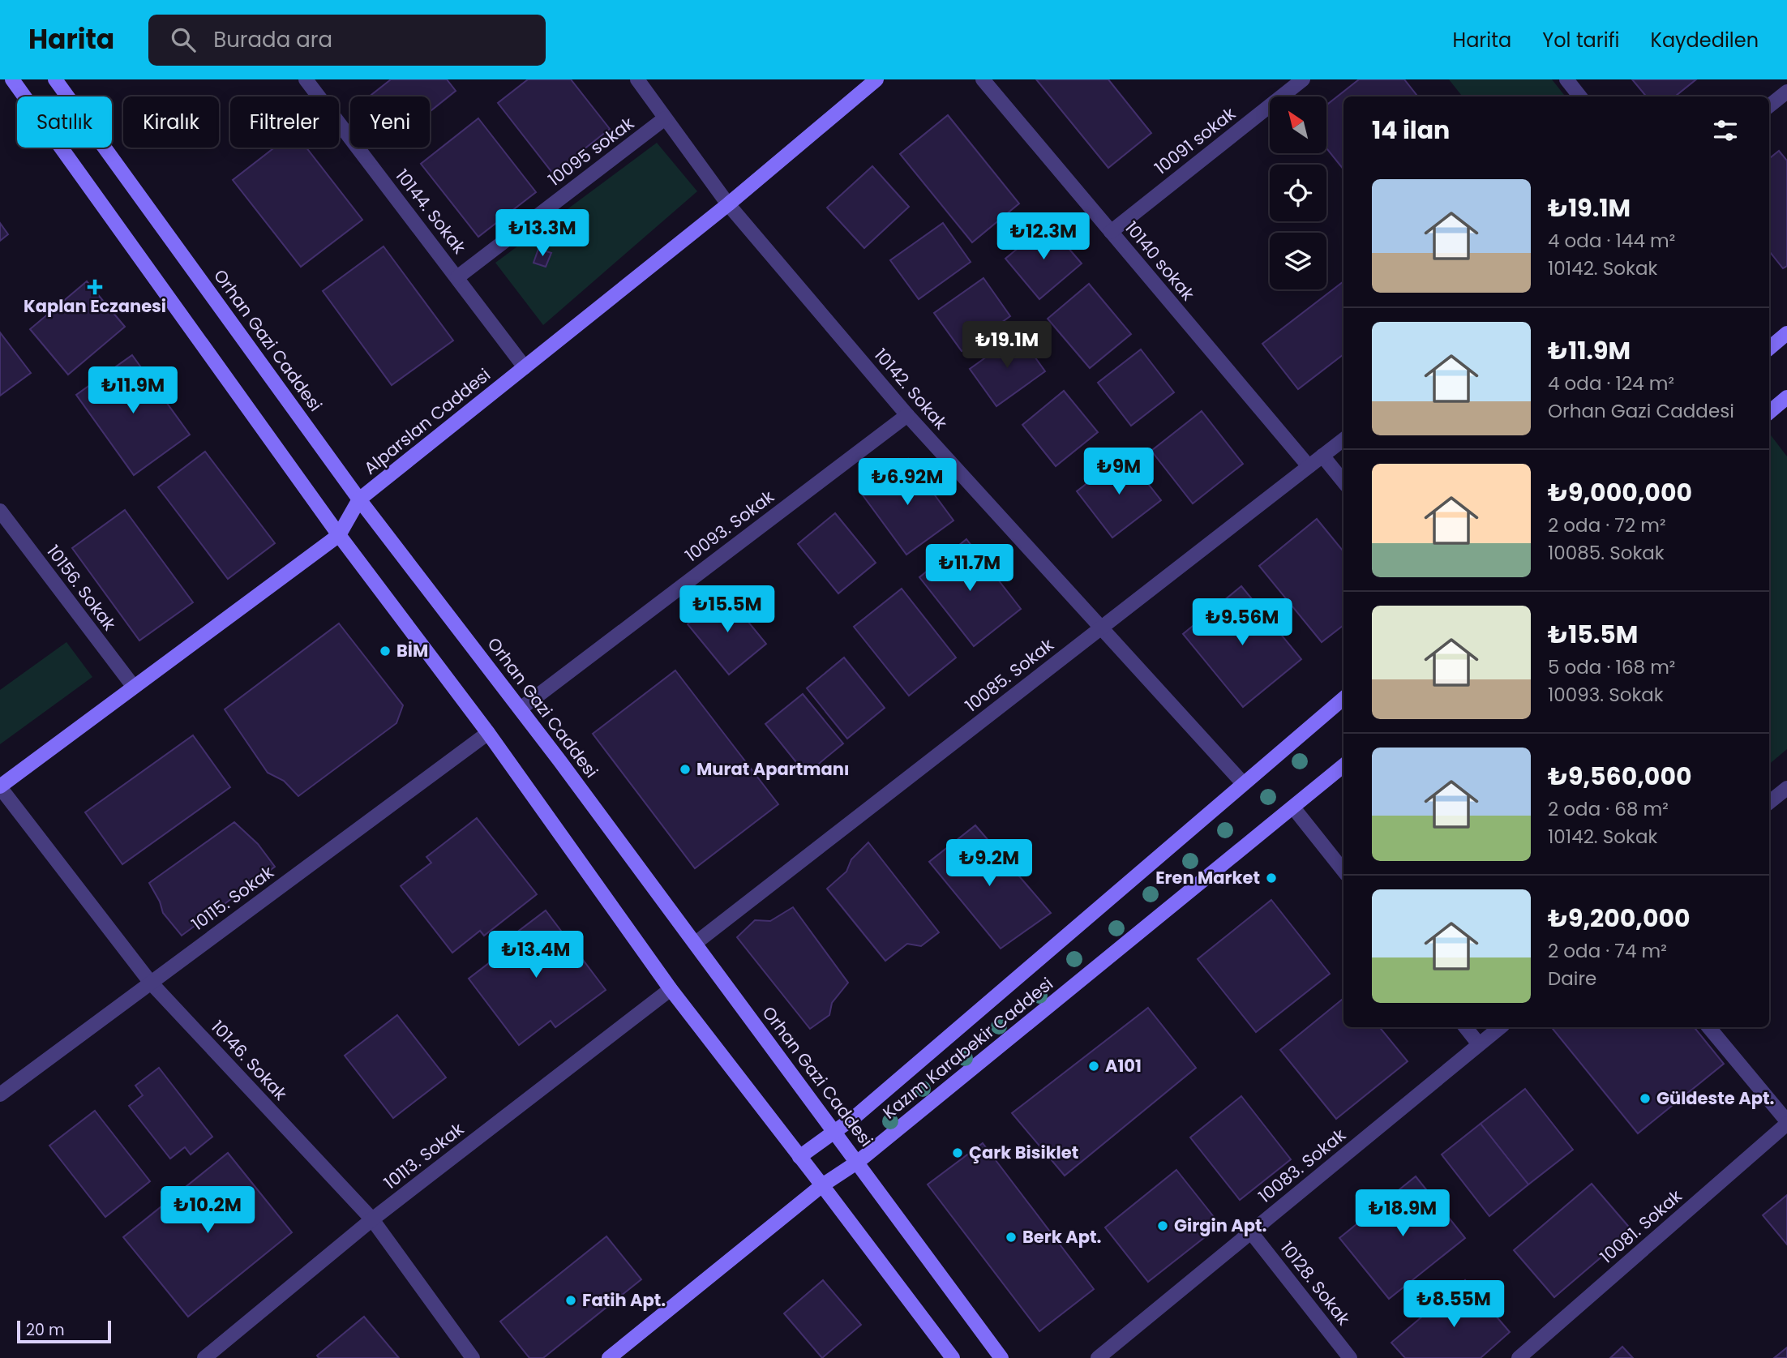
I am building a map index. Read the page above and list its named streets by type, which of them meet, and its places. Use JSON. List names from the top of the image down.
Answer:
{
  "streets": {
    "street": [
      "10091 sokak",
      "10095 sokak",
      "10144. Sokak",
      "10140 sokak",
      "Orhan Gazi Caddesi",
      "10142. Sokak",
      "Alparslan Caddesi",
      "10093. Sokak",
      "10156. Sokak",
      "10085. Sokak",
      "10115. Sokak",
      "Kazım Karabekir Caddesi",
      "10146. Sokak",
      "10113. Sokak",
      "10083. Sokak",
      "10081. Sokak",
      "10128. Sokak"
    ]
  },
  "crossings": [
    ["10091 sokak", "10140 sokak"],
    ["10095 sokak", "10144. Sokak"],
    ["10095 sokak", "10142. Sokak"],
    ["10144. Sokak", "Alparslan Caddesi"],
    ["10140 sokak", "10085. Sokak"],
    ["Orhan Gazi Caddesi", "Alparslan Caddesi"],
    ["Orhan Gazi Caddesi", "10093. Sokak"],
    ["Orhan Gazi Caddesi", "10085. Sokak"],
    ["Orhan Gazi Caddesi", "Kazım Karabekir Caddesi"],
    ["10142. Sokak", "Alparslan Caddesi"],
    ["10142. Sokak", "10093. Sokak"],
    ["10142. Sokak", "10085. Sokak"],
    ["10142. Sokak", "Kazım Karabekir Caddesi"],
    ["Alparslan Caddesi", "10156. Sokak"],
    ["Alparslan Caddesi", "10146. Sokak"],
    ["10115. Sokak", "10146. Sokak"],
    ["10146. Sokak", "10113. Sokak"],
    ["10083. Sokak", "10128. Sokak"]
  ],
  "places": {
    "health": ["Kaplan Eczanesi"],
    "other": [
      "BİM",
      "Murat Apartmanı",
      "Eren Market",
      "A101",
      "Güldeste Apt.",
      "Çark Bisiklet",
      "Girgin Apt.",
      "Berk Apt.",
      "Fatih Apt."
    ]
  },
  "scale_bar": "20 m",
  "north": "top left",
  "page": {
    "header": "Harita",
    "search": "Burada ara",
    "nav": ["Harita", "Yol tarifi", "Kaydedilen"],
    "chip": [
      "Satılık",
      "Kiralık",
      "Filtreler",
      "Yeni"
    ],
    "heading": "14 ilan",
    "list": [
      {
        "name": "₺19.1M",
        "note": "4 oda · 144 m² · 10142. Sokak"
      },
      {
        "name": "₺11.9M",
        "note": "4 oda · 124 m² · Orhan Gazi Caddesi"
      },
      {
        "name": "₺9,000,000",
        "note": "2 oda · 72 m² · 10085. Sokak"
      },
      {
        "name": "₺15.5M",
        "note": "5 oda · 168 m² · 10093. Sokak"
      },
      {
        "name": "₺9,560,000",
        "note": "2 oda · 68 m² · 10142. Sokak"
      },
      {
        "name": "₺9,200,000",
        "note": "2 oda · 74 m² · Daire"
      }
    ],
    "price": [
      "₺13.3M",
      "₺12.3M",
      "₺19.1M",
      "₺11.9M",
      "₺9M",
      "₺6.92M",
      "₺11.7M",
      "₺15.5M",
      "₺9.56M",
      "₺9.2M",
      "₺13.4M",
      "₺10.2M",
      "₺18.9M",
      "₺8.55M"
    ],
    "scale": "20 m"
  }
}
